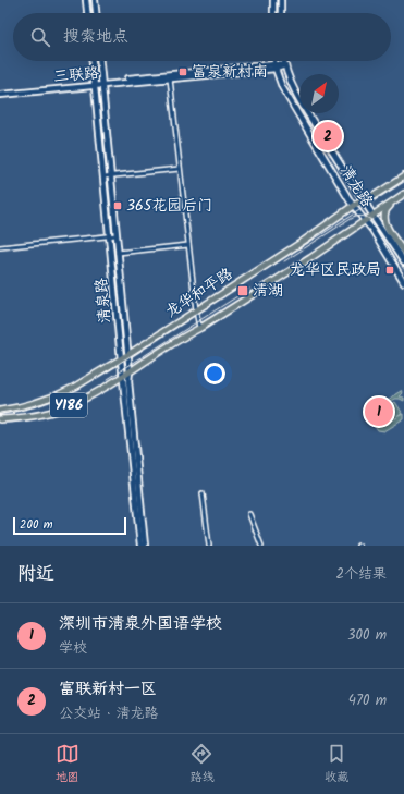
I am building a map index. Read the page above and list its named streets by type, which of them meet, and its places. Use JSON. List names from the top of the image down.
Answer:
{
  "streets": {
    "main road": ["龙华和平路", "Y186"],
    "street": ["三联路", "清龙路", "清泉路"]
  },
  "crossings": [
    ["三联路", "清龙路"],
    ["三联路", "清泉路"],
    ["清龙路", "龙华和平路"],
    ["龙华和平路", "清泉路"]
  ],
  "places": {
    "transit": [
      "富泉新村南",
      "365花园后门",
      "龙华区民政局",
      "清湖"
    ]
  },
  "scale_bar": "200 m",
  "north": "top right",
  "page": {
    "search": "搜索地点",
    "pins": ["2", "1"],
    "scale": "200 m",
    "heading": ["附近", "2个结果"],
    "list": [
      {
        "mark": "1",
        "name": "深圳市清泉外国语学校",
        "note": "学校",
        "value": "300 m"
      },
      {
        "mark": "2",
        "name": "富联新村一区",
        "note": "公交站 · 清龙路",
        "value": "470 m"
      }
    ],
    "nav": ["地图", "路线", "收藏"]
  }
}
